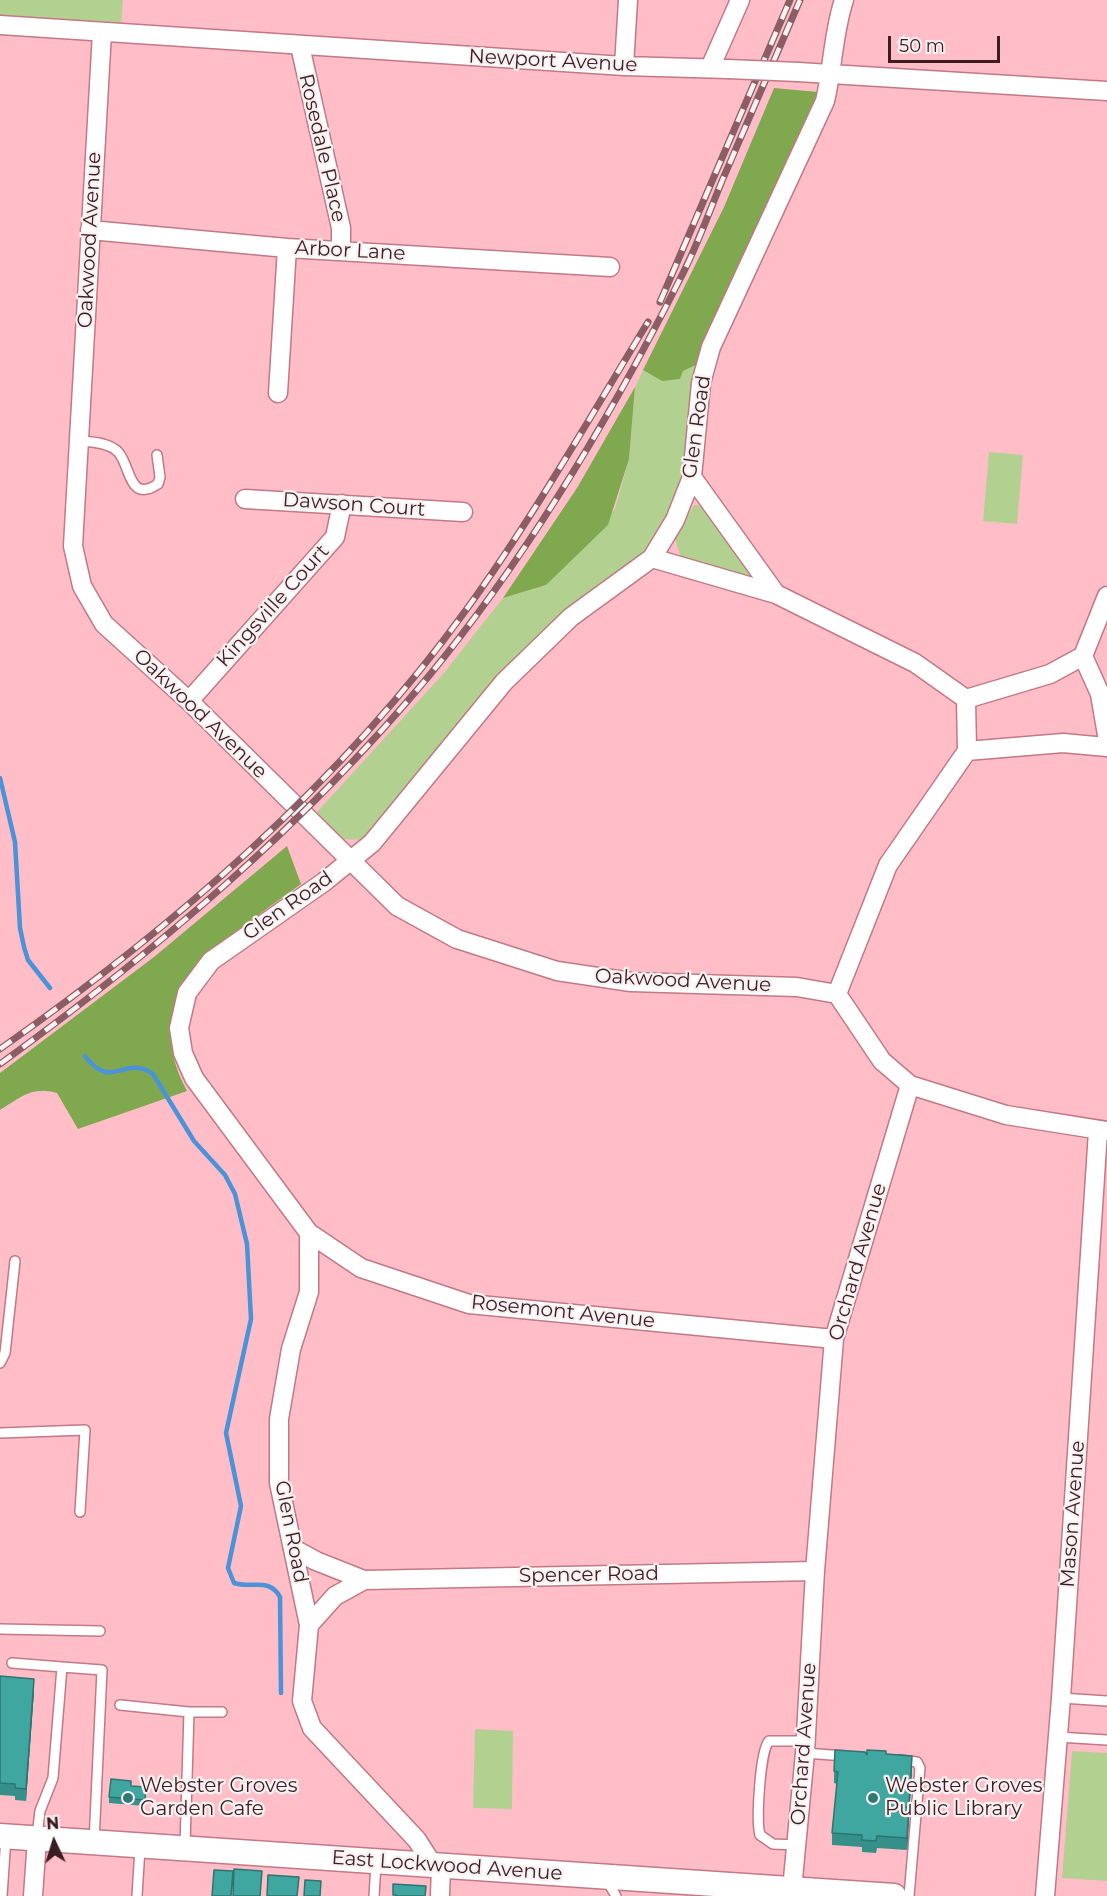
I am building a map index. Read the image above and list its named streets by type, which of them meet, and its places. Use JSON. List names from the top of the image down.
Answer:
{
  "streets": {
    "main road": ["East Lockwood Avenue"],
    "street": [
      "Newport Avenue",
      "Rosedale Place",
      "Oakwood Avenue",
      "Arbor Lane",
      "Glen Road",
      "Dawson Court",
      "Kingsville Court",
      "Orchard Avenue",
      "Rosemont Avenue",
      "Mason Avenue",
      "Spencer Road"
    ]
  },
  "crossings": [
    ["Newport Avenue", "Rosedale Place"],
    ["Newport Avenue", "Oakwood Avenue"],
    ["Newport Avenue", "Glen Road"],
    ["Rosedale Place", "Arbor Lane"],
    ["Oakwood Avenue", "Arbor Lane"],
    ["Oakwood Avenue", "Glen Road"],
    ["Oakwood Avenue", "Kingsville Court"],
    ["Glen Road", "Rosemont Avenue"],
    ["Glen Road", "Spencer Road"],
    ["Glen Road", "East Lockwood Avenue"],
    ["Dawson Court", "Kingsville Court"],
    ["Orchard Avenue", "Rosemont Avenue"],
    ["Orchard Avenue", "Spencer Road"],
    ["Orchard Avenue", "East Lockwood Avenue"]
  ],
  "places": ["Webster Groves Garden Cafe", "Webster Groves Public Library"],
  "scale_bar": "50 m",
  "north": "top"
}
